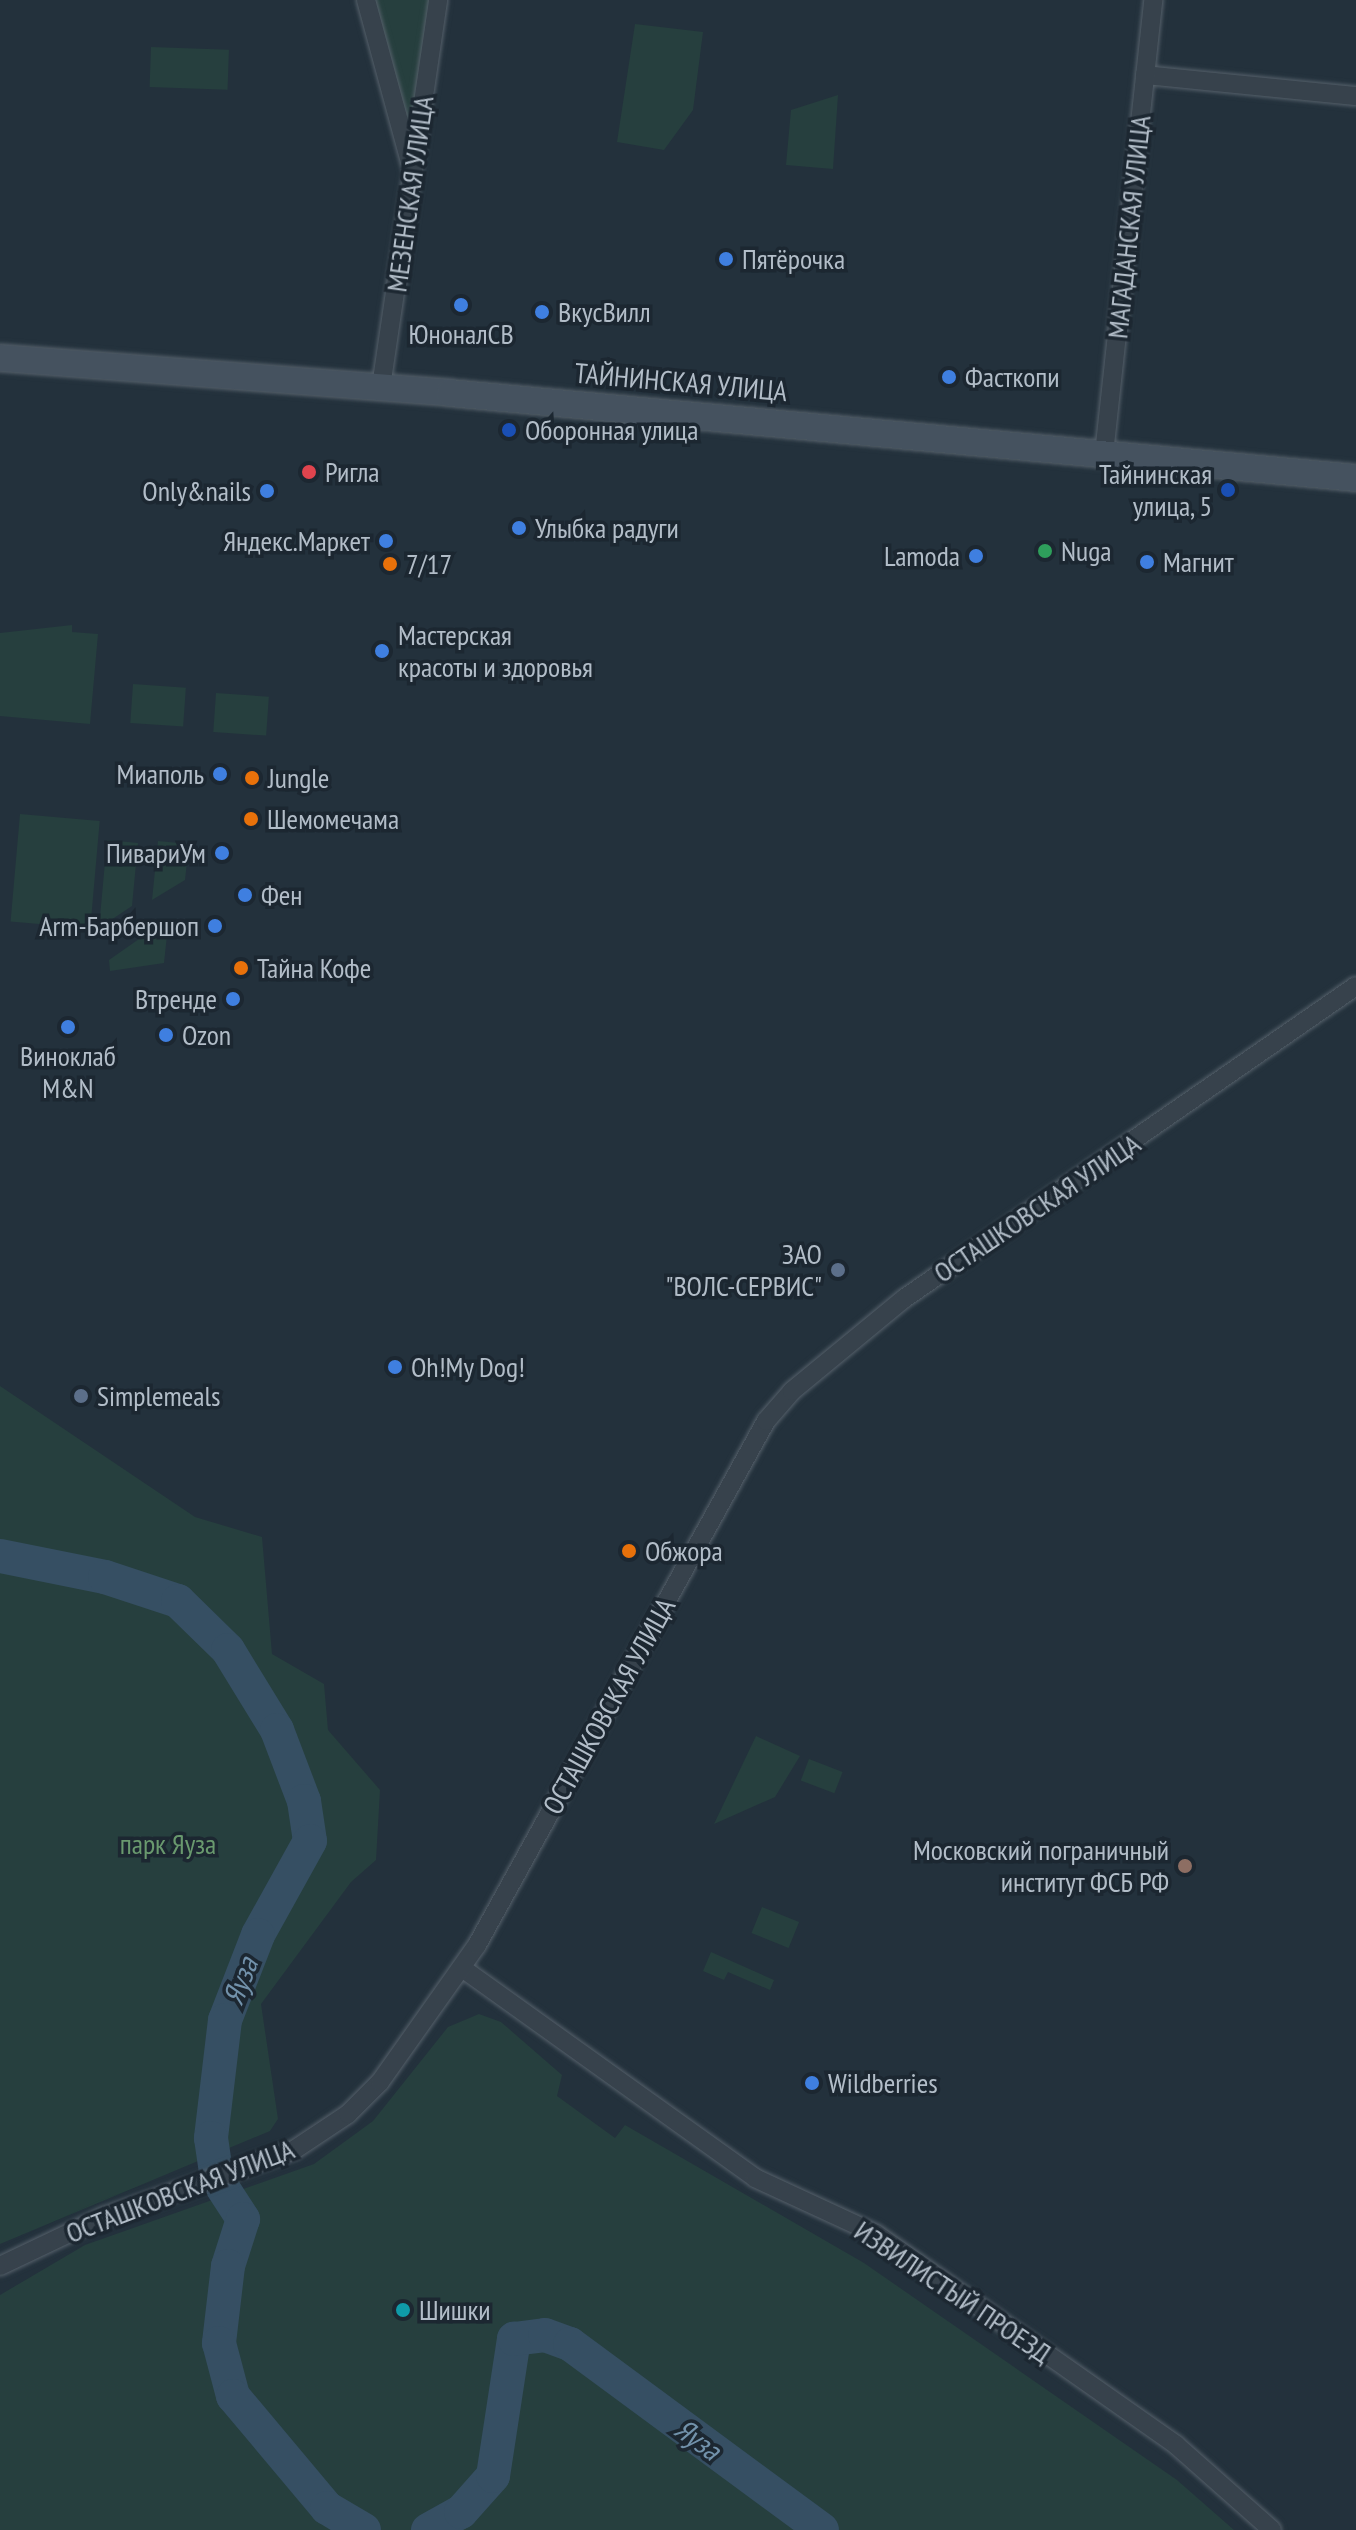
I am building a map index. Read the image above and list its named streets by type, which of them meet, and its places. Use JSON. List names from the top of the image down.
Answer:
{
  "streets": {
    "main road": ["ТАЙНИНСКАЯ УЛИЦА"],
    "street": [
      "МЕЗЕНСКАЯ УЛИЦА",
      "МАГАДАНСКАЯ УЛИЦА",
      "ОСТАШКОВСКАЯ УЛИЦА",
      "ИЗВИЛИСТЫЙ ПРОЕЗД"
    ]
  },
  "crossings": [
    ["МЕЗЕНСКАЯ УЛИЦА", "ТАЙНИНСКАЯ УЛИЦА"],
    ["МАГАДАНСКАЯ УЛИЦА", "ТАЙНИНСКАЯ УЛИЦА"],
    ["ОСТАШКОВСКАЯ УЛИЦА", "ИЗВИЛИСТЫЙ ПРОЕЗД"]
  ],
  "water": ["Яуза"],
  "parks": ["парк Яуза"],
  "places": [
    "Пятёрочка",
    "ЮноналСВ",
    "ВкусВилл",
    "Фасткопи",
    "Оборонная улица",
    "Ригла",
    "Тайнинская улица, 5",
    "Only&nails",
    "Улыбка радуги",
    "Яндекс.Маркет",
    "Nuga",
    "Lamoda",
    "Магнит",
    "7/17",
    "Мастерская красоты и здоровья",
    "Миаполь",
    "Jungle",
    "Шемомечама",
    "ПивариУм",
    "Фен",
    "Arm-Барбершоп",
    "Тайна Кофе",
    "Втренде",
    "Виноклаб М&N",
    "Ozon",
    "ЗАО \"ВОЛС-СЕРВИС\"",
    "Oh!My Dog!",
    "Simplemeals",
    "Обжора",
    "Московский пограничный институт ФСБ РФ",
    "Wildberries",
    "Шишки"
  ]
}
